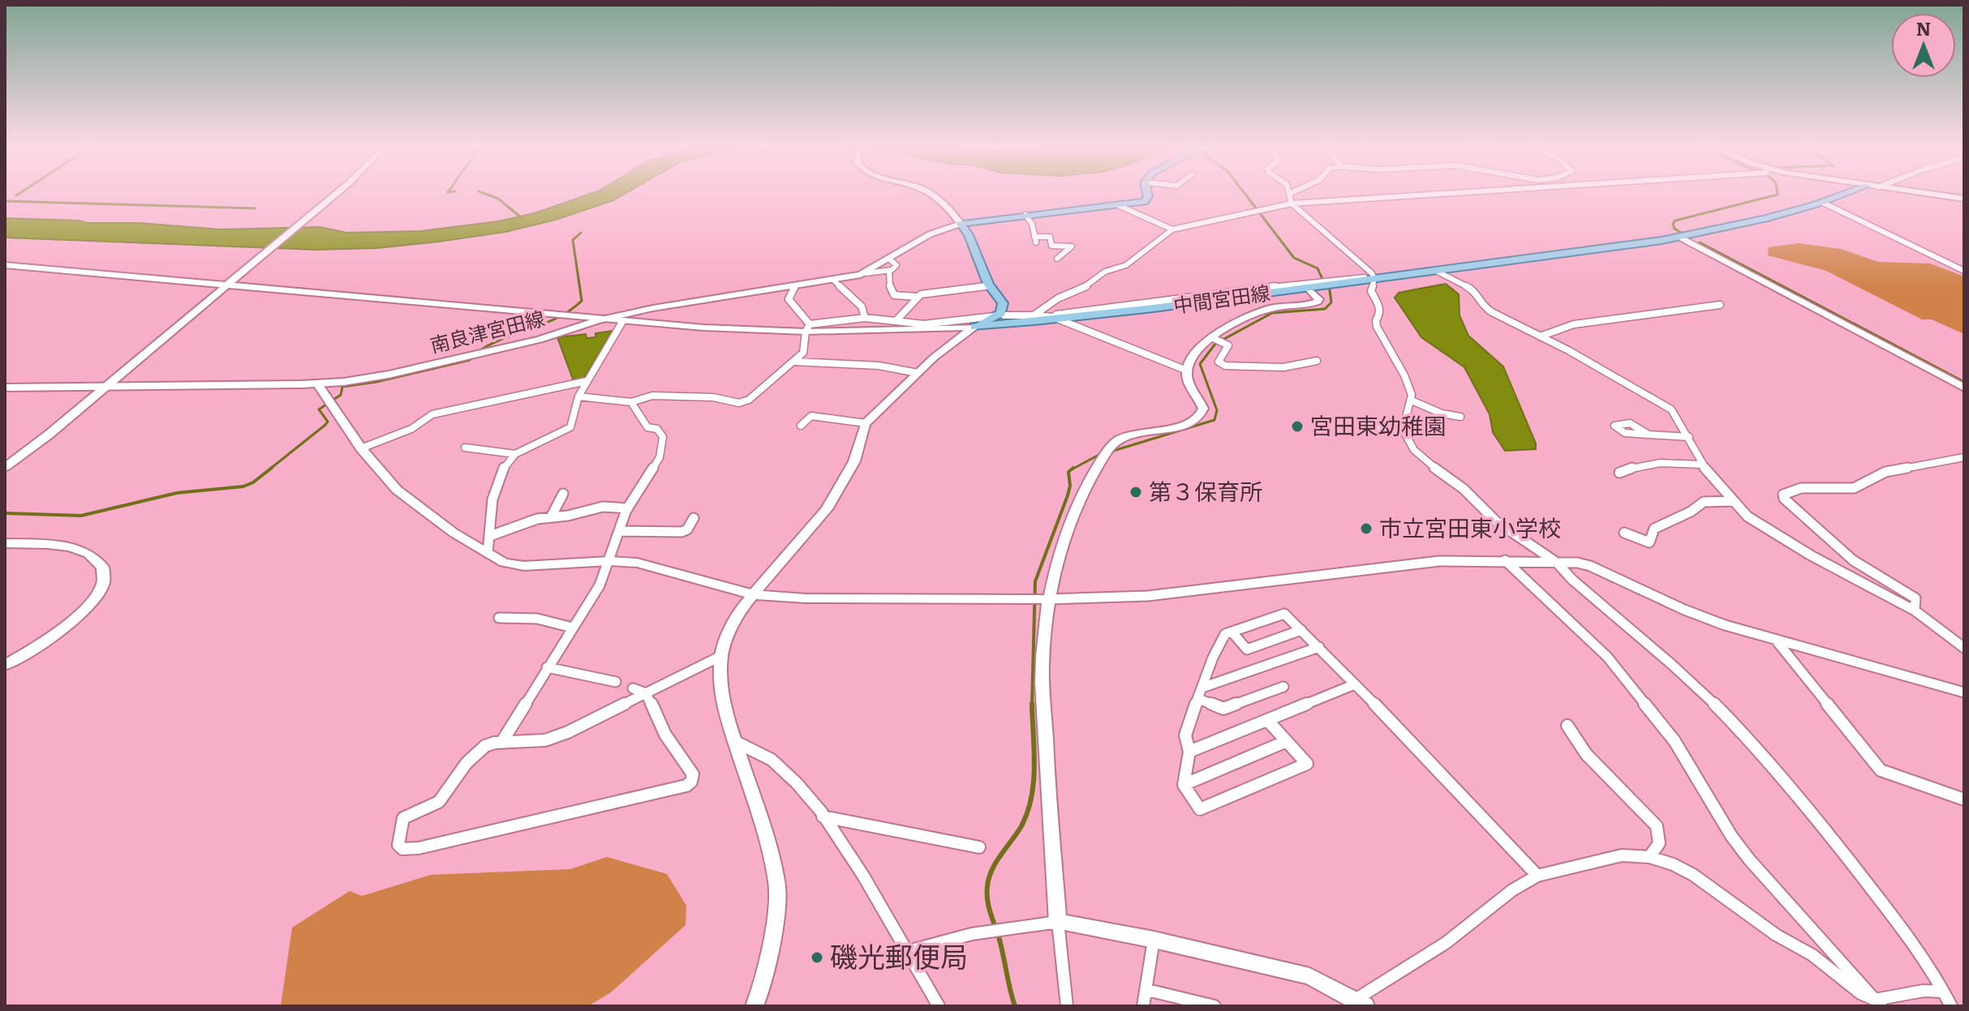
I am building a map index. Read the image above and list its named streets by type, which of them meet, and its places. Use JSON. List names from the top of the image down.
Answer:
{
  "streets": {
    "main road": ["中間宮田線"],
    "street": ["南良津宮田線"]
  },
  "places": [
    "宮田東幼稚園",
    "第３保育所",
    "市立宮田東小学校",
    "磯光郵便局"
  ],
  "north": "top"
}
